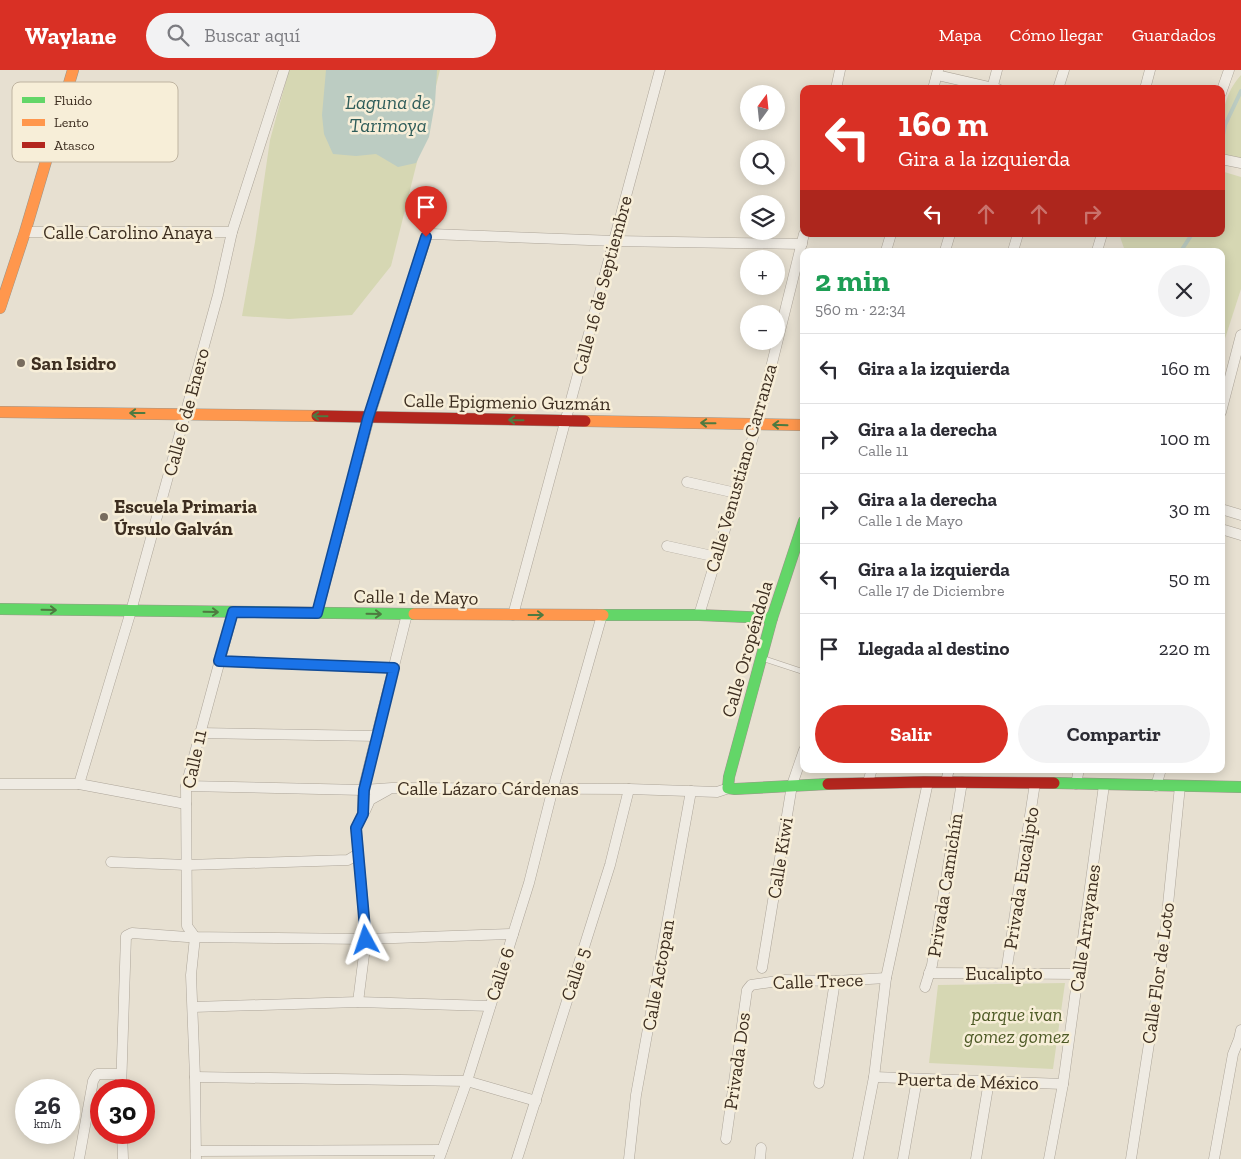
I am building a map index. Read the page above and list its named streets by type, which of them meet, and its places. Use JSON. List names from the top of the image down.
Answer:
{
  "streets": {
    "street": [
      "Calle Carolino Anaya",
      "Calle 16 de Septiembre",
      "Calle Epigmenio Guzmán",
      "Calle 6 de Enero",
      "Calle Venustiano Carranza",
      "Calle 1 de Mayo",
      "Calle Oropéndola",
      "Calle 11",
      "Calle Lázaro Cárdenas",
      "Calle Kiwi",
      "Privada Eucalipto",
      "Privada Camichín",
      "Calle Arrayanes",
      "Eucalipto",
      "Calle Flor de Loto",
      "Calle 6",
      "Calle 5",
      "Calle Actopan",
      "Calle Trece",
      "Privada Dos",
      "Puerta de México"
    ]
  },
  "crossings": [
    ["Calle Carolino Anaya", "Calle 6 de Enero"],
    ["Calle 16 de Septiembre", "Calle Epigmenio Guzmán"],
    ["Calle 16 de Septiembre", "Calle 1 de Mayo"],
    ["Calle Epigmenio Guzmán", "Calle 6 de Enero"],
    ["Calle Epigmenio Guzmán", "Calle Venustiano Carranza"],
    ["Calle 6 de Enero", "Calle 1 de Mayo"],
    ["Calle Venustiano Carranza", "Calle 1 de Mayo"],
    ["Calle 1 de Mayo", "Calle Oropéndola"],
    ["Calle 1 de Mayo", "Calle 11"],
    ["Calle 1 de Mayo", "Calle 6"],
    ["Calle Oropéndola", "Calle Lázaro Cárdenas"],
    ["Calle 11", "Calle Lázaro Cárdenas"],
    ["Calle Lázaro Cárdenas", "Calle 6"],
    ["Calle Lázaro Cárdenas", "Calle 5"],
    ["Calle Lázaro Cárdenas", "Calle Actopan"],
    ["Privada Eucalipto", "Eucalipto"],
    ["Privada Camichín", "Eucalipto"],
    ["Calle Arrayanes", "Eucalipto"],
    ["Calle Arrayanes", "Puerta de México"],
    ["Calle Trece", "Privada Dos"]
  ],
  "one_way": ["Calle Epigmenio Guzmán", "Calle 1 de Mayo"],
  "water": ["Laguna de Tarimoya"],
  "parks": ["parque ivan gomez gomez"],
  "places": ["San Isidro", "Escuela Primaria Úrsulo Galván"],
  "legend": ["Fluido", "Lento", "Atasco"],
  "north": "top",
  "page": {
    "header": "Waylane",
    "search": "Buscar aquí",
    "nav": ["Mapa", "Cómo llegar", "Guardados"],
    "map_buttons": ["+", "−"],
    "turn": ["160 m", "Gira a la izquierda"],
    "heading": ["2 min", "560 m · 22:34"],
    "list": [
      {
        "name": "Gira a la izquierda",
        "value": "160 m"
      },
      {
        "name": "Gira a la derecha",
        "note": "Calle 11",
        "value": "100 m"
      },
      {
        "name": "Gira a la derecha",
        "note": "Calle 1 de Mayo",
        "value": "30 m"
      },
      {
        "name": "Gira a la izquierda",
        "note": "Calle 17 de Diciembre",
        "value": "50 m"
      },
      {
        "name": "Llegada al destino",
        "value": "220 m"
      }
    ],
    "buttons": ["Salir", "Compartir"],
    "speed": "26 km/h",
    "limit": "30"
  }
}
